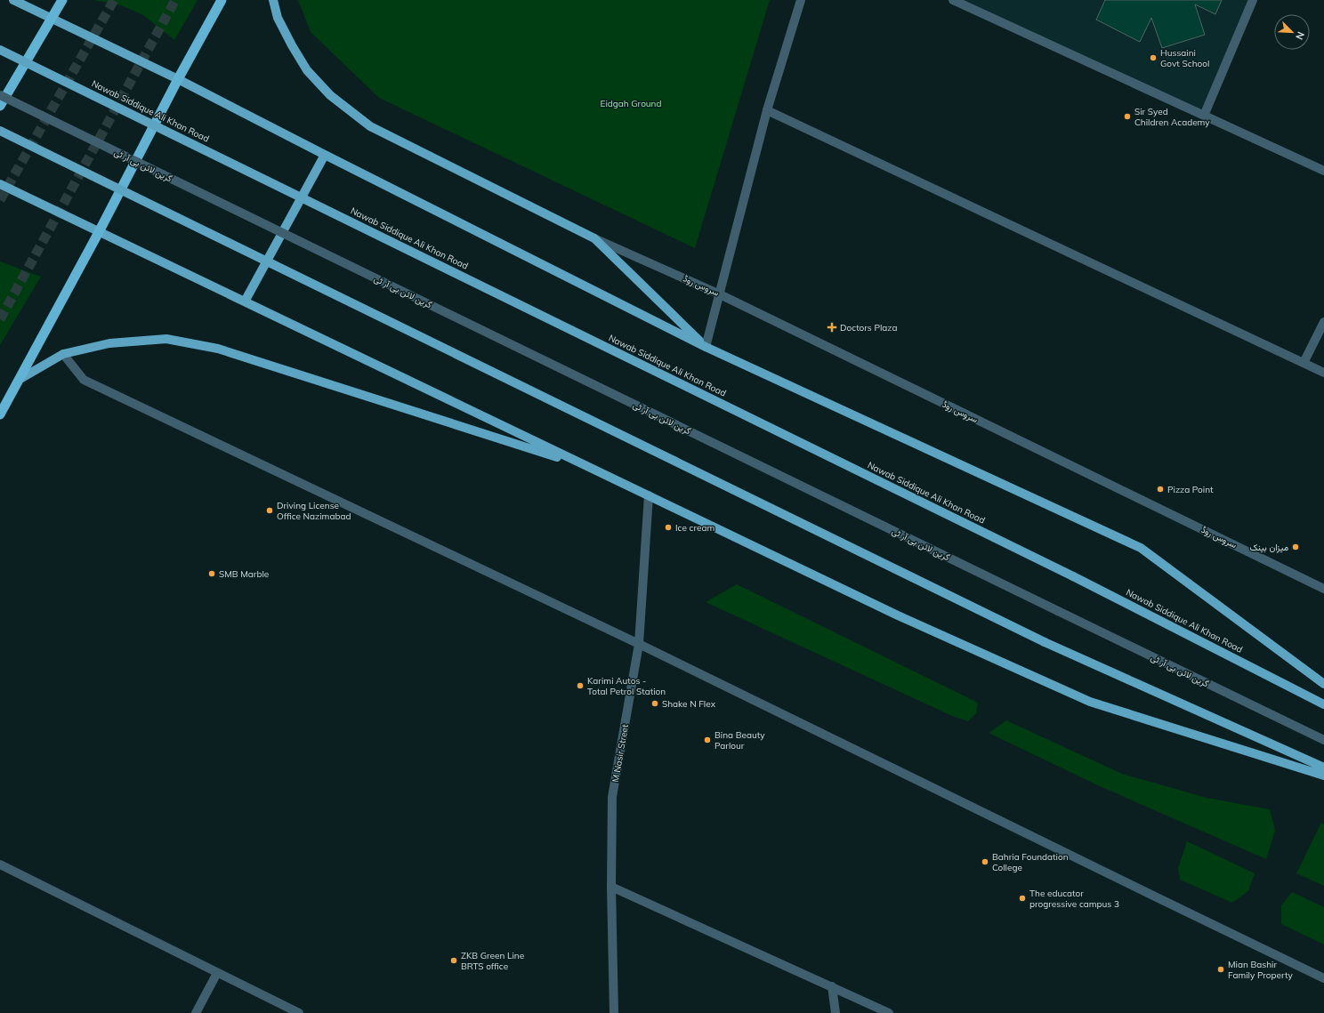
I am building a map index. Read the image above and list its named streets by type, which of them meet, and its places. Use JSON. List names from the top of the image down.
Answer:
{
  "streets": {
    "main road": ["Nawab Siddique Ali Khan Road"],
    "street": ["گرین لائن بی آر ٹی", "سروس روڈ", "M Nasir Street"]
  },
  "parks": ["Eidgah Ground"],
  "places": {
    "other": [
      "Hussaini Govt School",
      "Sir Syed Children Academy",
      "Pizza Point",
      "Driving License Office Nazimabad",
      "Ice cream",
      "میزان بینک",
      "SMB Marble",
      "Karimi Autos - Total Petrol Station",
      "Shake N Flex",
      "Bina Beauty Parlour",
      "Bahria Foundation College",
      "The educator progressive campus 3",
      "ZKB Green Line BRTS office",
      "Mian Bashir Family Property"
    ],
    "health": ["Doctors Plaza"]
  },
  "north": "bottom right"
}
